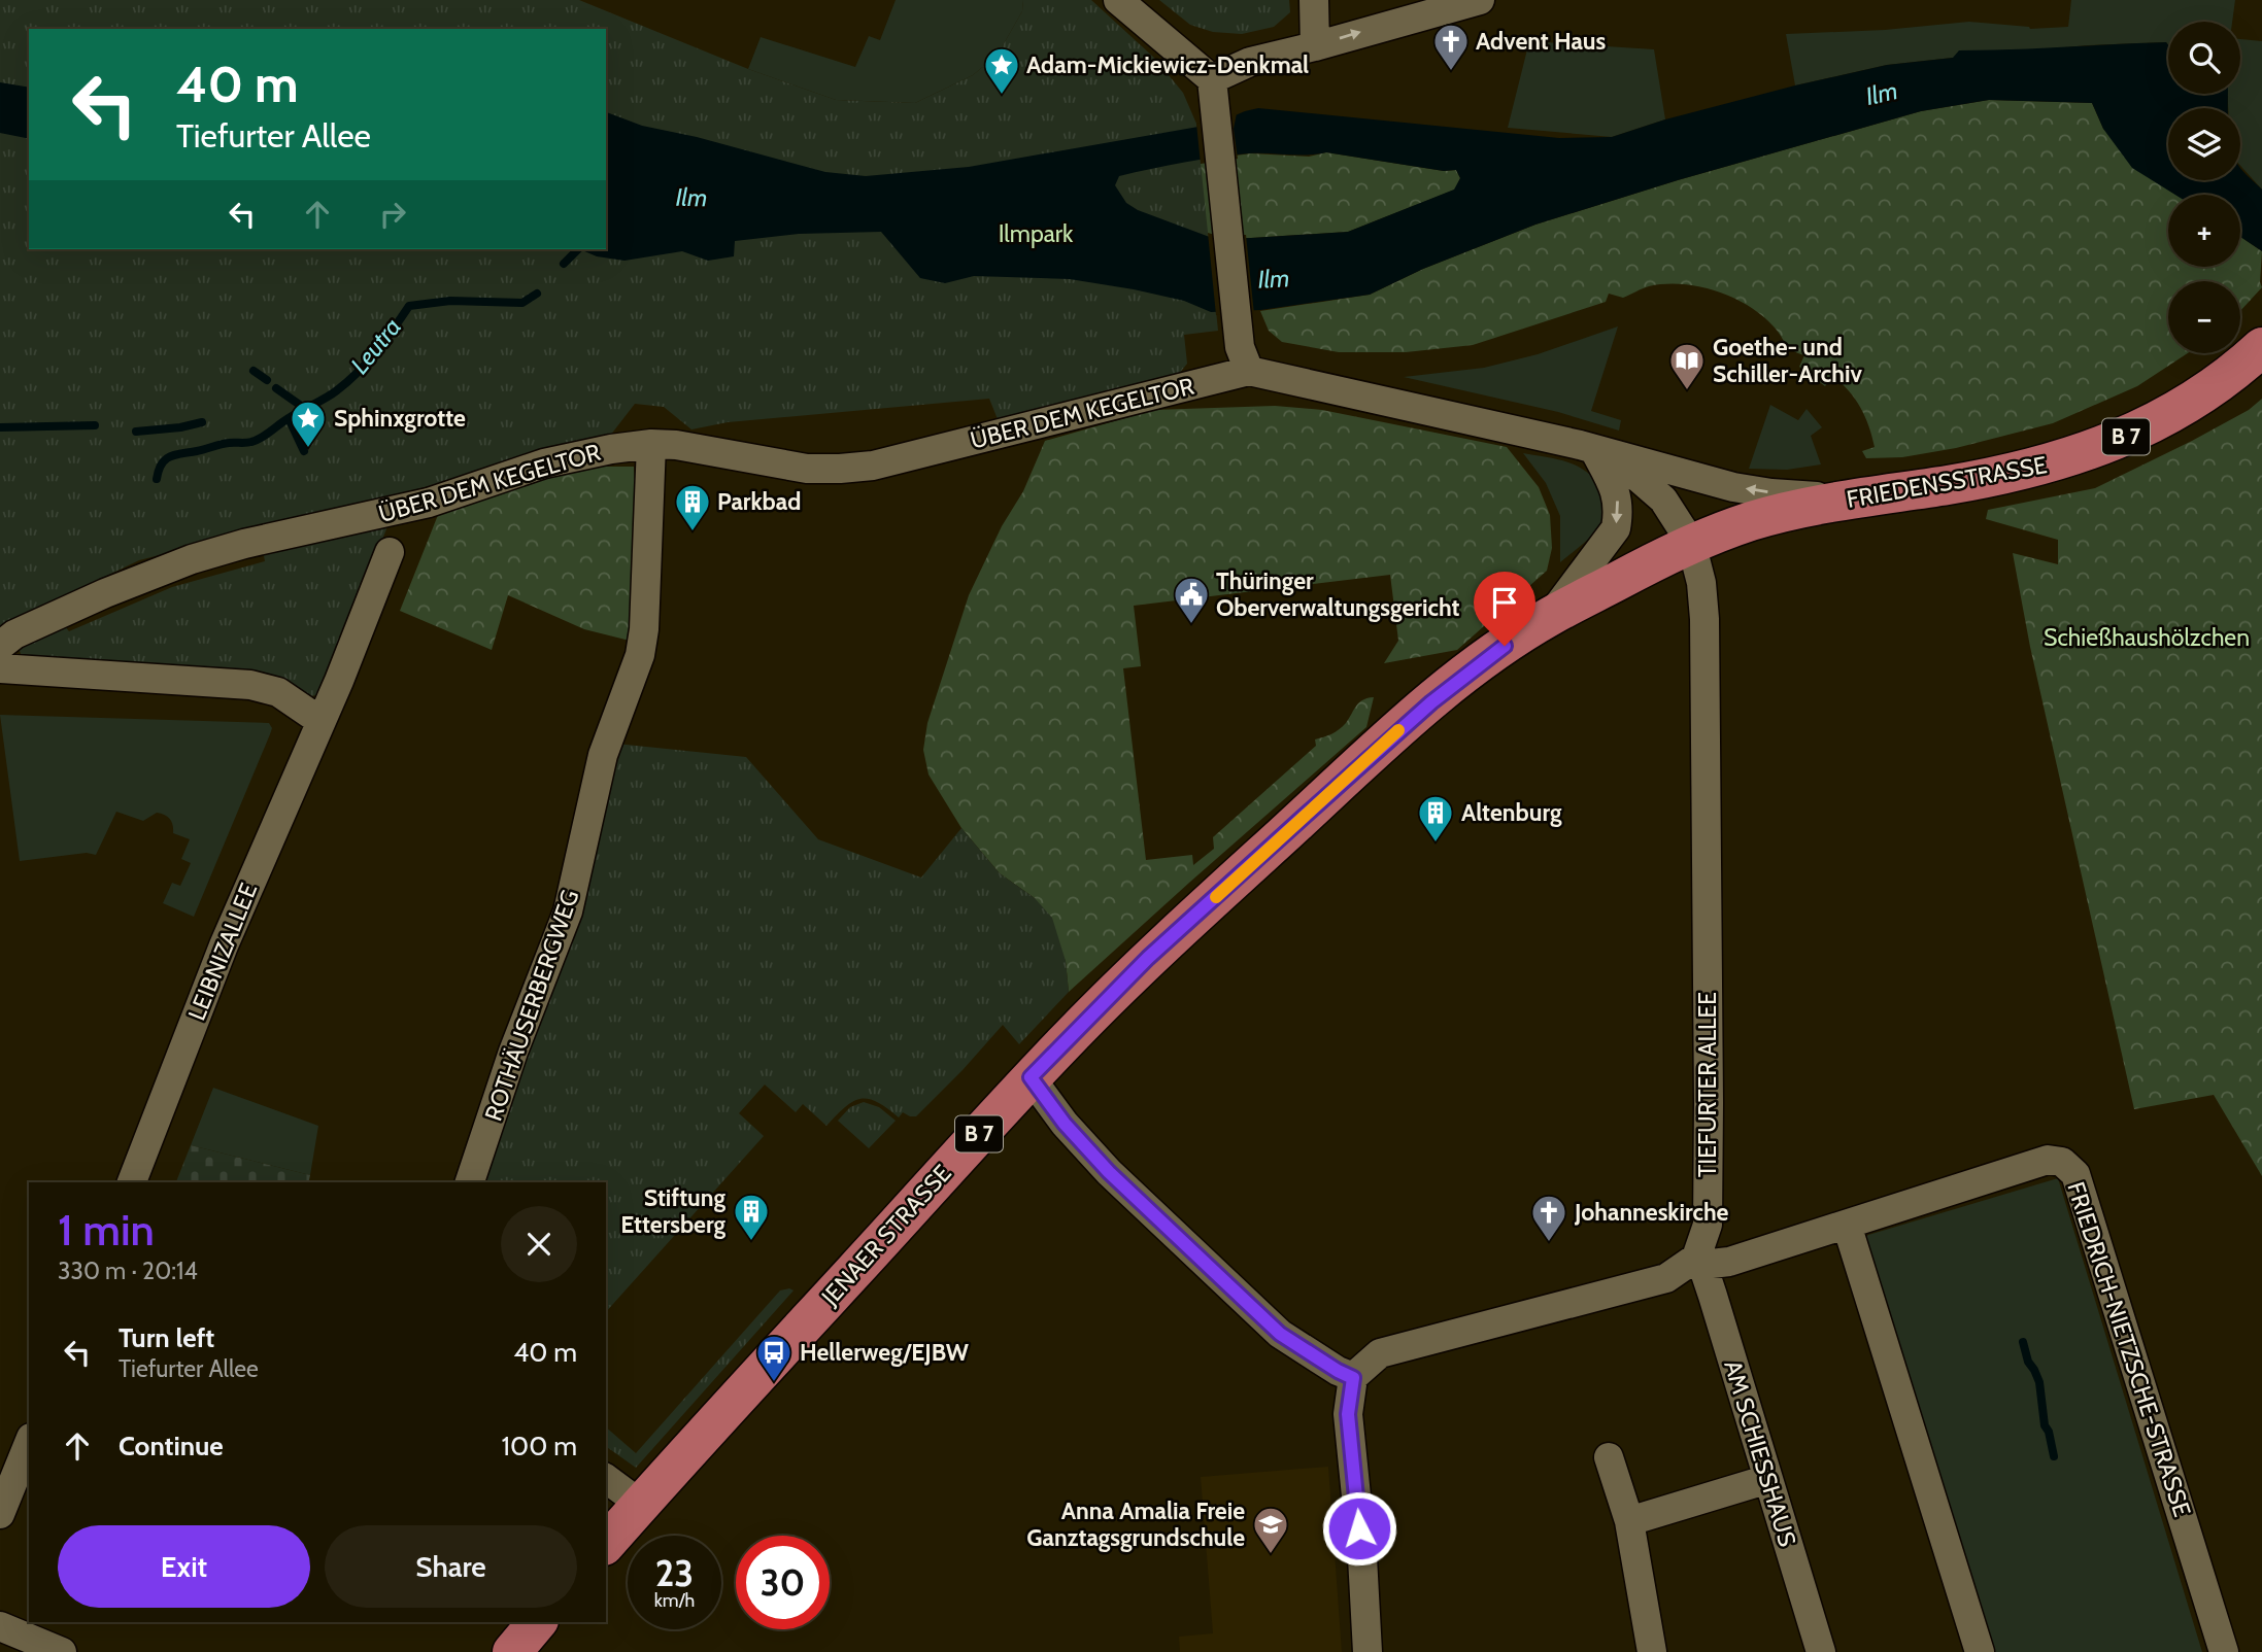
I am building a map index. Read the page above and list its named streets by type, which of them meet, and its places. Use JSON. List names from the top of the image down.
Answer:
{
  "streets": {
    "main road": ["B 7", "FRIEDENSSTRASSE", "JENAER STRASSE"],
    "street": [
      "ÜBER DEM KEGELTOR",
      "LEIBNIZALLEE",
      "ROTHÄUSERBERGWEG",
      "TIEFURTER ALLEE",
      "FRIEDRICH-NIETZSCHE-STRASSE",
      "AM SCHIESSHAUS"
    ]
  },
  "crossings": [
    ["ÜBER DEM KEGELTOR", "FRIEDENSSTRASSE"],
    ["ÜBER DEM KEGELTOR", "ROTHÄUSERBERGWEG"],
    ["ÜBER DEM KEGELTOR", "TIEFURTER ALLEE"],
    ["ÜBER DEM KEGELTOR", "JENAER STRASSE"],
    ["FRIEDENSSTRASSE", "TIEFURTER ALLEE"],
    ["FRIEDENSSTRASSE", "JENAER STRASSE"],
    ["TIEFURTER ALLEE", "JENAER STRASSE"],
    ["TIEFURTER ALLEE", "FRIEDRICH-NIETZSCHE-STRASSE"],
    ["TIEFURTER ALLEE", "AM SCHIESSHAUS"],
    ["FRIEDRICH-NIETZSCHE-STRASSE", "AM SCHIESSHAUS"]
  ],
  "water": ["Ilm", "Leutra"],
  "parks": ["Ilmpark", "Schießhaushölzchen"],
  "places": {
    "church": ["Advent Haus", "Johanneskirche"],
    "place": ["Adam-Mickiewicz-Denkmal", "Sphinxgrotte"],
    "library": ["Goethe- und Schiller-Archiv"],
    "building": ["Parkbad", "Altenburg", "Stiftung Ettersberg"],
    "public building": ["Thüringer Oberverwaltungsgericht"],
    "bus stop": ["Hellerweg/EJBW"],
    "school or university": ["Anna Amalia Freie Ganztagsgrundschule"]
  },
  "page": {
    "map_buttons": ["+", "−"],
    "turn": ["40 m", "Tiefurter Allee"],
    "heading": ["1 min", "330 m · 20:14"],
    "list": [
      {
        "name": "Turn left",
        "note": "Tiefurter Allee",
        "value": "40 m"
      },
      {
        "name": "Continue",
        "value": "100 m"
      }
    ],
    "buttons": ["Exit", "Share"],
    "speed": "23 km/h",
    "limit": "30"
  }
}
